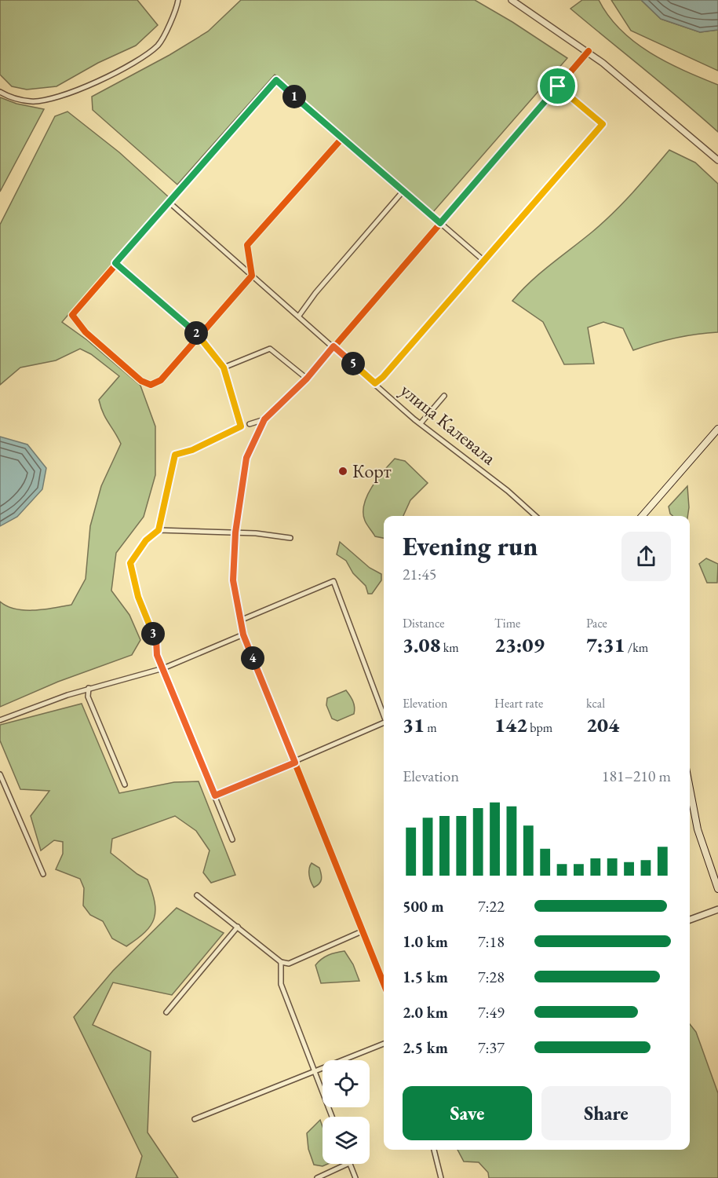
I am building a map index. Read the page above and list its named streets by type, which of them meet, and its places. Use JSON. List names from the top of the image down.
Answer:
{
  "streets": {
    "street": ["улица Калевала"]
  },
  "places": ["Корт"],
  "page": {
    "pins": [
      "1",
      "2",
      "5",
      "3",
      "4"
    ],
    "heading": ["Evening run", "21:45"],
    "stats": [
      ["Distance", "3.08 km"],
      ["Time", "23:09"],
      ["Pace", "7:31 /km"],
      ["Elevation", "31 m"],
      ["Heart rate", "142 bpm"],
      ["kcal", "204"]
    ],
    "chart": ["Elevation", "181–210 m"],
    "list": [
      {
        "name": "500 m",
        "note": "7:22"
      },
      {
        "name": "1.0 km",
        "note": "7:18"
      },
      {
        "name": "1.5 km",
        "note": "7:28"
      },
      {
        "name": "2.0 km",
        "note": "7:49"
      },
      {
        "name": "2.5 km",
        "note": "7:37"
      }
    ],
    "buttons": ["Save", "Share"]
  }
}
